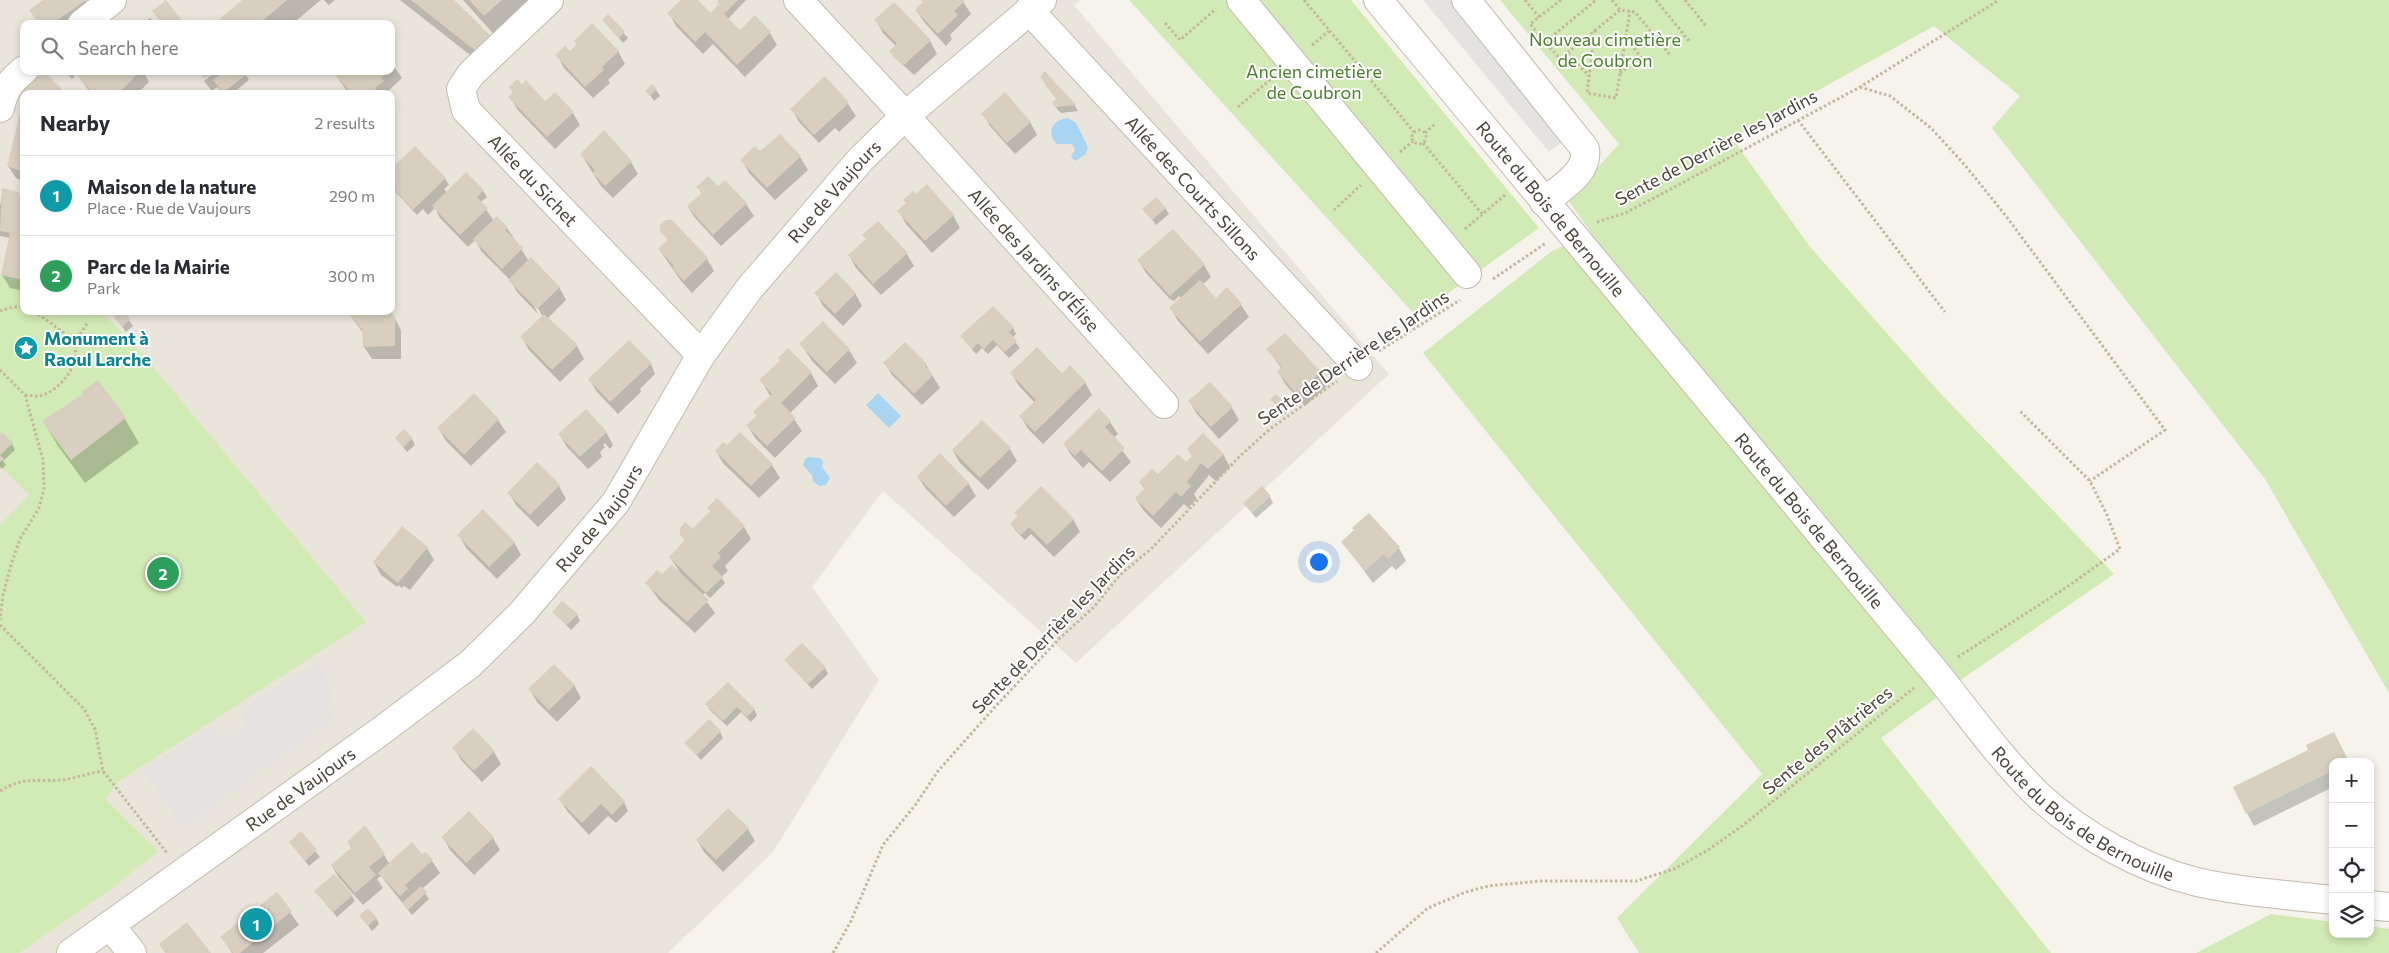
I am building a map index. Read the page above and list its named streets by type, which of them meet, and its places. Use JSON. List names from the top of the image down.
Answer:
{
  "streets": {
    "street": [
      "Allée du Sichet",
      "Allée des Courts Sillons",
      "Rue de Vaujours",
      "Route du Bois de Bernouille",
      "Allée des Jardins d'Élise"
    ],
    "path": ["Sente de Derrière les Jardins", "Sente des Plâtrières"]
  },
  "crossings": [
    ["Sente de Derrière les Jardins", "Allée des Courts Sillons"],
    ["Sente de Derrière les Jardins", "Route du Bois de Bernouille"],
    ["Allée du Sichet", "Rue de Vaujours"],
    ["Allée des Courts Sillons", "Rue de Vaujours"],
    ["Rue de Vaujours", "Allée des Jardins d'Élise"],
    ["Route du Bois de Bernouille", "Sente des Plâtrières"]
  ],
  "parks": ["Nouveau cimetière de Coubron", "Ancien cimetière de Coubron"],
  "places": {
    "place": ["Monument à Raoul Larche"]
  },
  "page": {
    "search": "Search here",
    "heading": ["Nearby", "2 results"],
    "list": [
      {
        "mark": "1",
        "name": "Maison de la nature",
        "note": "Place · Rue de Vaujours",
        "value": "290 m"
      },
      {
        "mark": "2",
        "name": "Parc de la Mairie",
        "note": "Park",
        "value": "300 m"
      }
    ],
    "pins": ["2", "1"],
    "map_buttons": ["+", "−"]
  }
}
